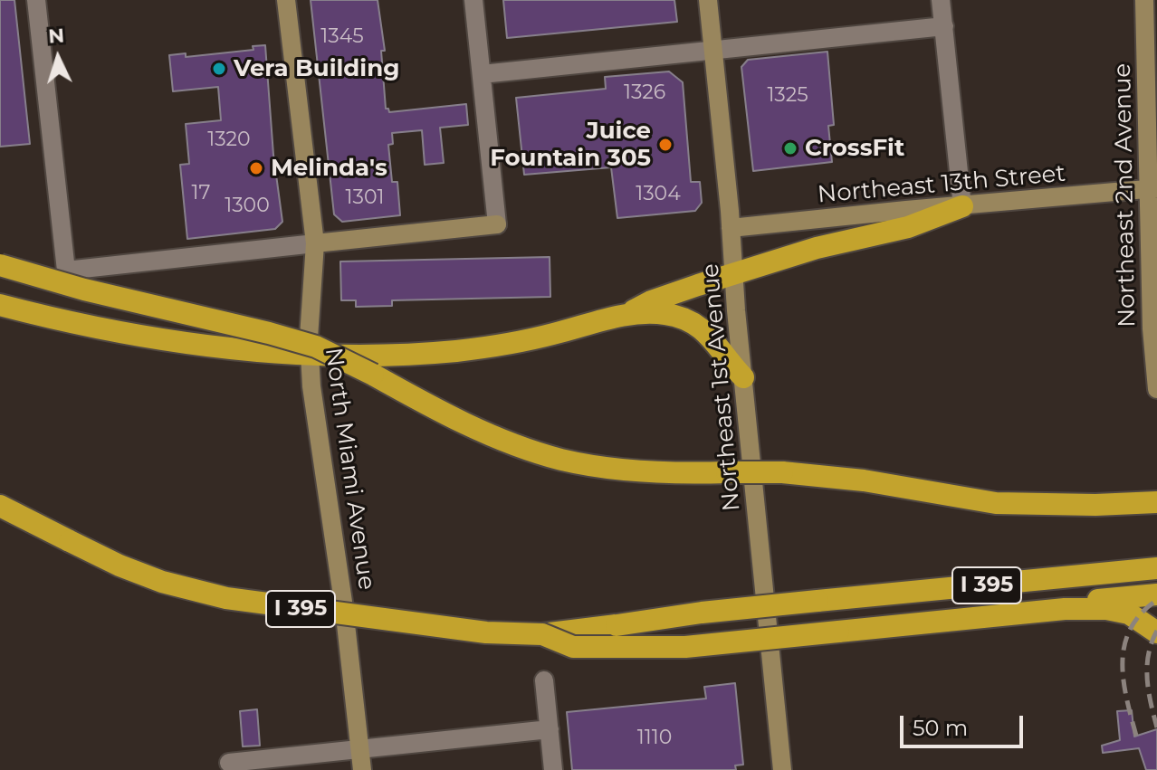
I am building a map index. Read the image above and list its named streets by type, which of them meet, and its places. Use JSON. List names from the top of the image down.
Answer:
{
  "streets": {
    "highway": ["I 395"],
    "main road": [
      "Northeast 13th Street",
      "Northeast 2nd Avenue",
      "Northeast 1st Avenue",
      "North Miami Avenue"
    ]
  },
  "crossings": [
    ["Northeast 13th Street", "Northeast 2nd Avenue"],
    ["Northeast 13th Street", "Northeast 1st Avenue"]
  ],
  "places": [
    "Vera Building",
    "Juice Fountain 305",
    "CrossFit",
    "Melinda's"
  ],
  "house_numbers": [
    "1345",
    "1326",
    "1325",
    "1320",
    "17",
    "1304",
    "1301",
    "1300",
    "1110"
  ],
  "scale_bar": "50 m",
  "north": "top"
}
